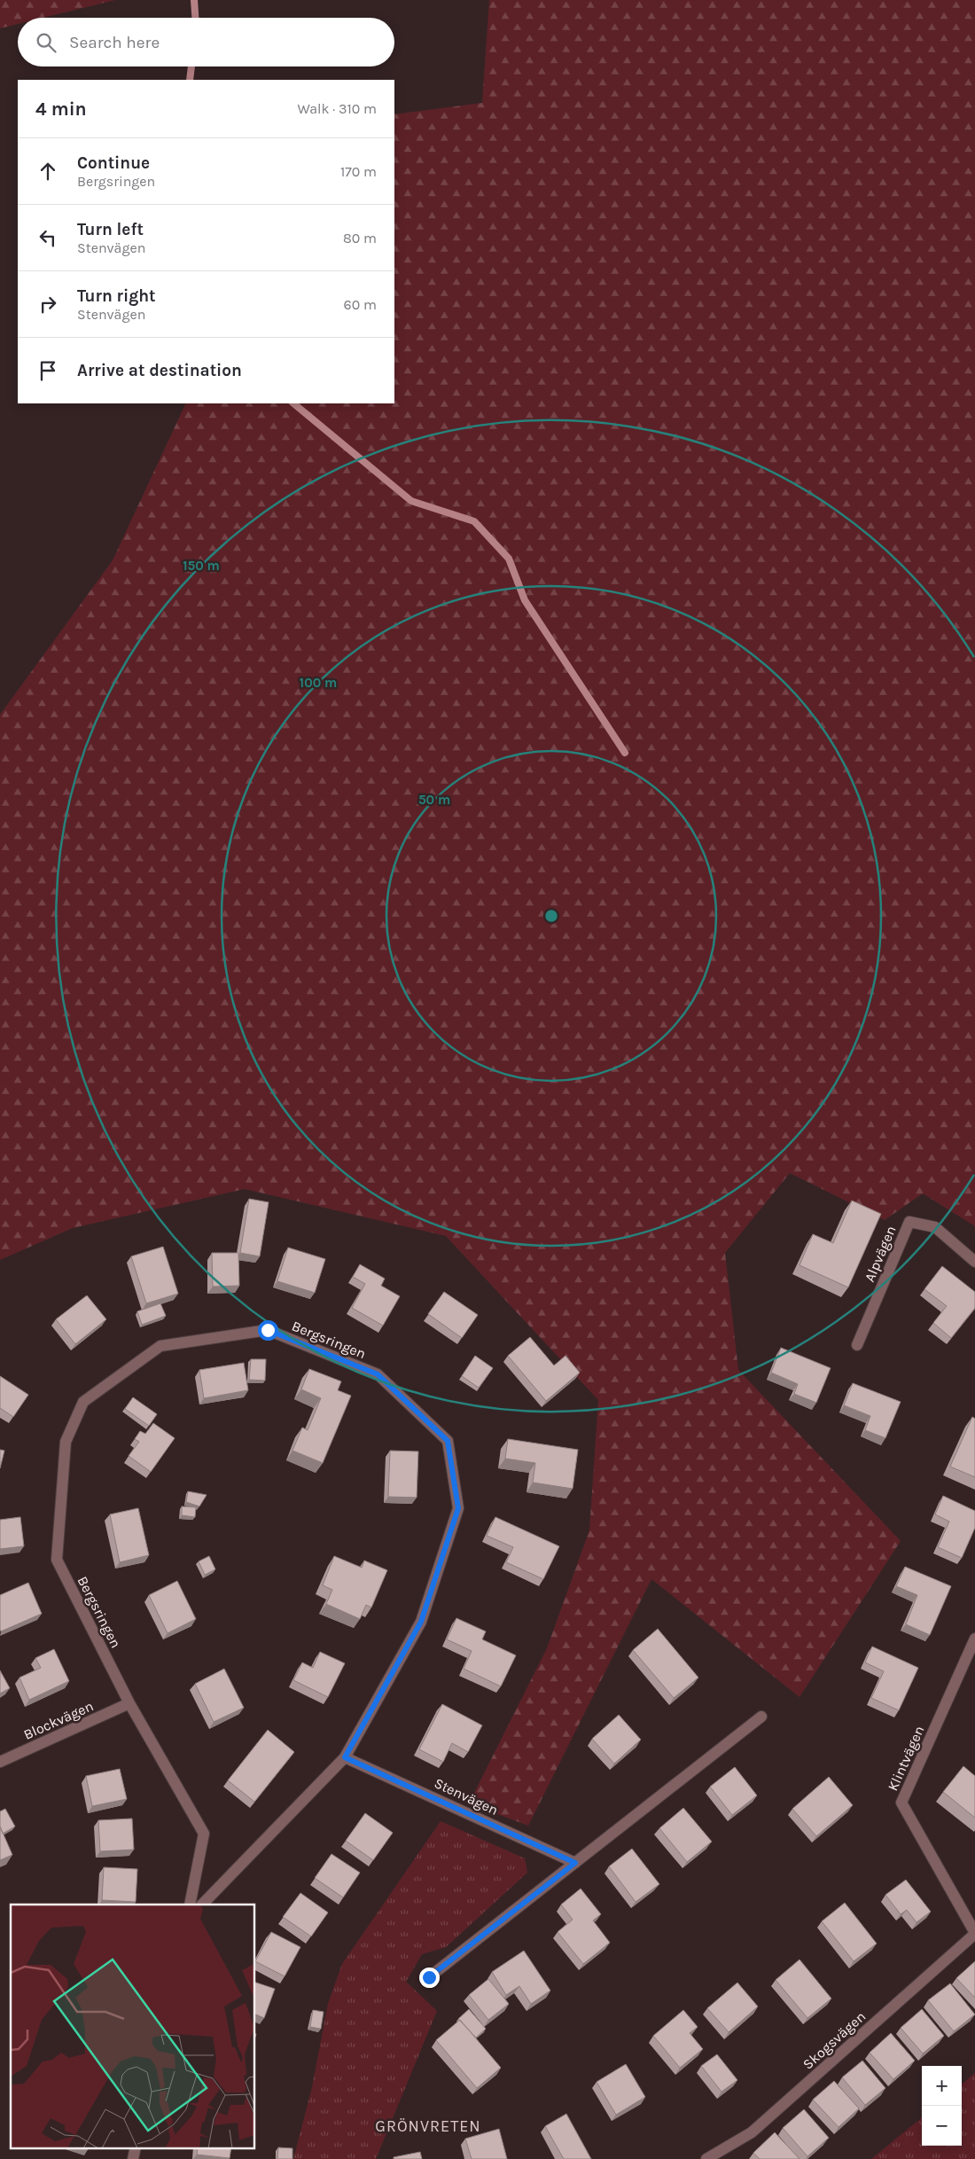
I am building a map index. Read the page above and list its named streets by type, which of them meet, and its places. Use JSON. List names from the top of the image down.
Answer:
{
  "streets": {
    "street": [
      "Alpvägen",
      "Bergsringen",
      "Blockvägen",
      "Klintvägen",
      "Stenvägen",
      "Skogsvägen"
    ]
  },
  "crossings": [
    ["Bergsringen", "Blockvägen"],
    ["Bergsringen", "Stenvägen"],
    ["Klintvägen", "Skogsvägen"]
  ],
  "districts": ["GRÖNVRETEN"],
  "page": {
    "search": "Search here",
    "heading": ["4 min", "Walk · 310 m"],
    "list": [
      ["Continue", "Bergsringen", "170 m"],
      ["Turn left", "Stenvägen", "80 m"],
      ["Turn right", "Stenvägen", "60 m"],
      "Arrive at destination"
    ],
    "map_buttons": ["+", "−"]
  },
  "rings": ["150 m", "100 m", "50 m"]
}
